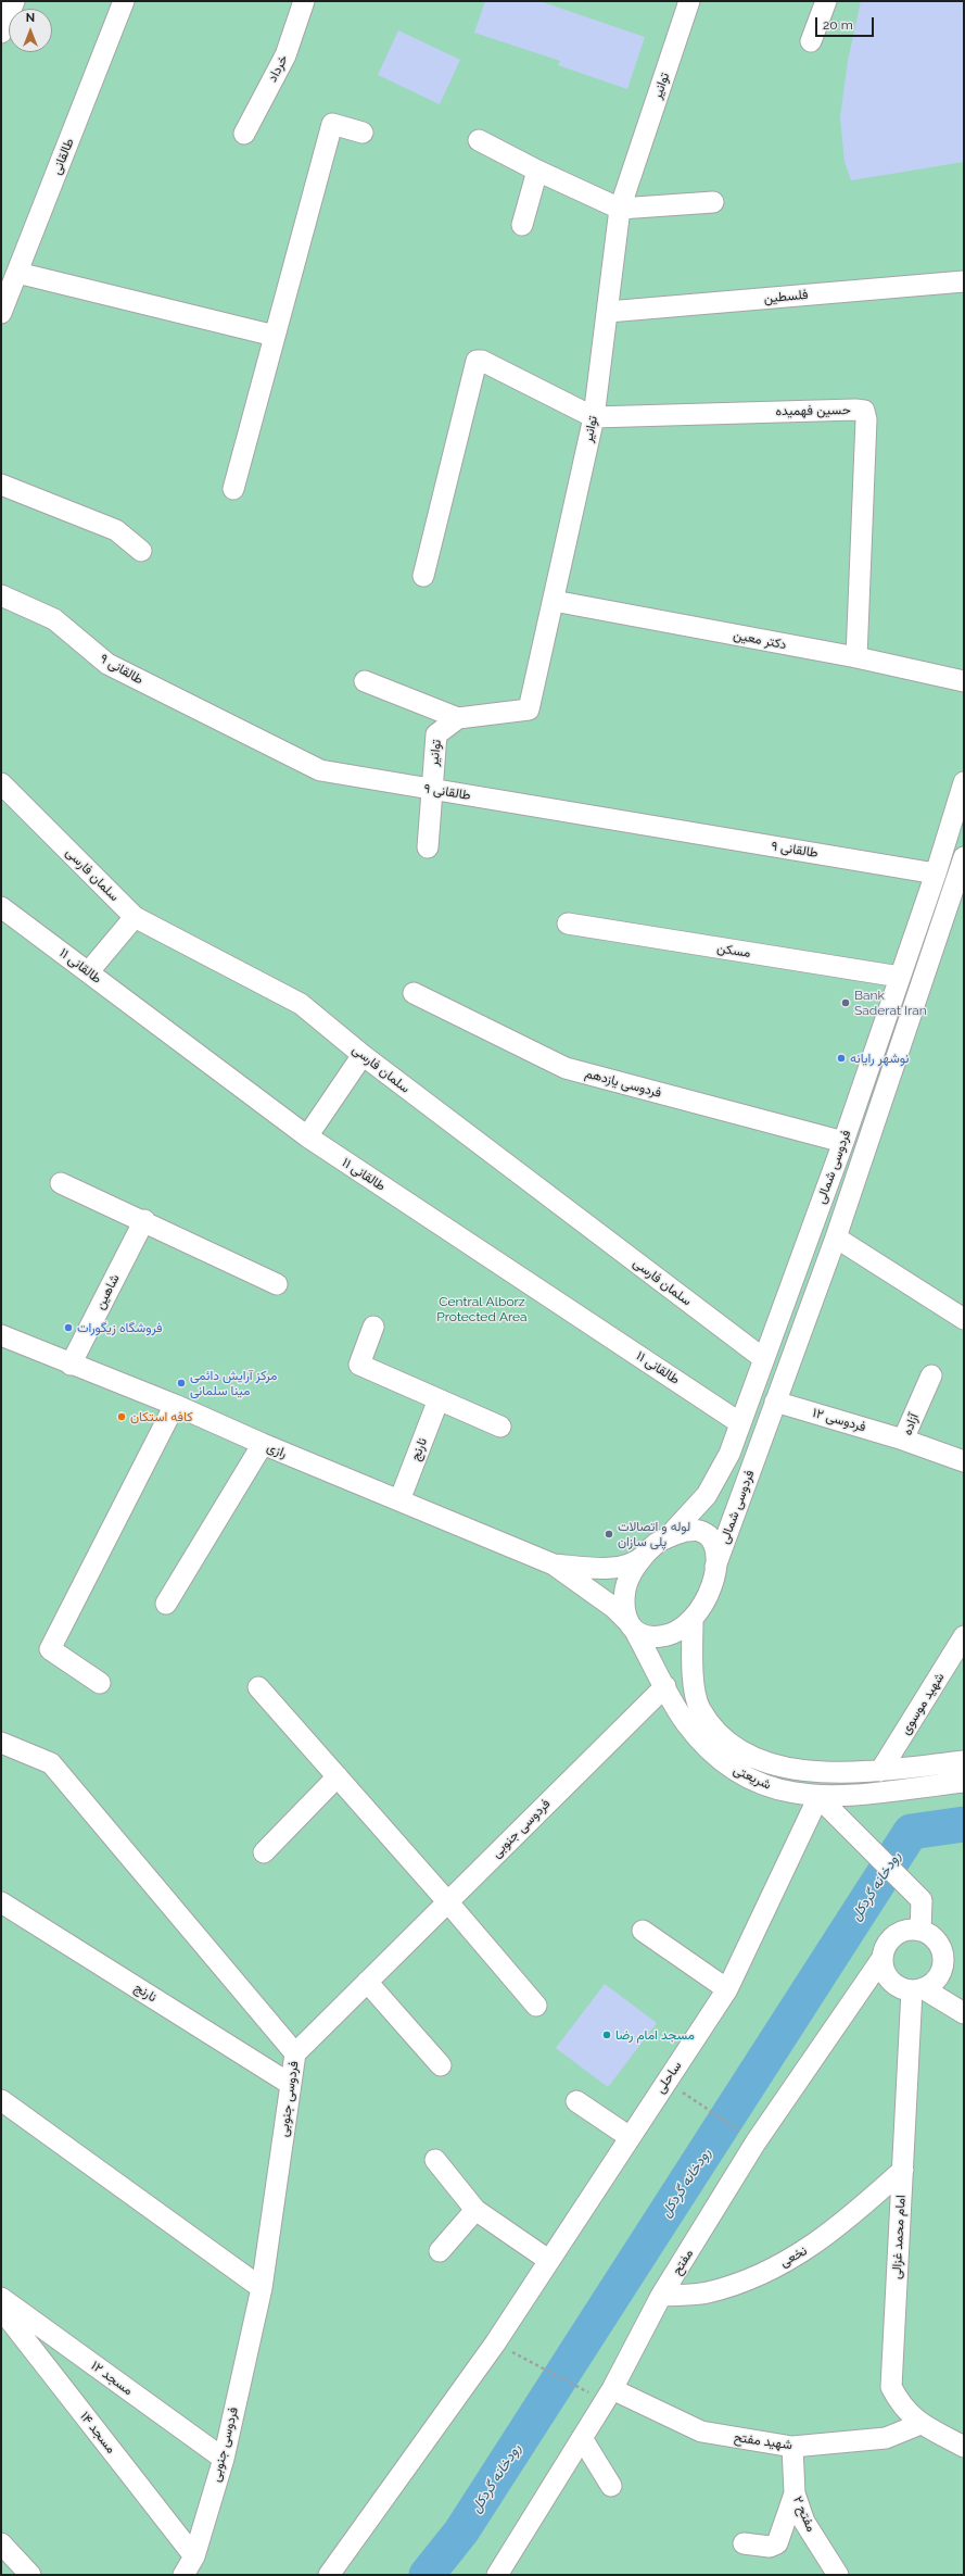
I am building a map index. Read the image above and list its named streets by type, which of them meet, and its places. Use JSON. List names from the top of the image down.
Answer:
{
  "streets": {
    "street": [
      "خرداد",
      "توانیر",
      "طالقانی",
      "فلسطین",
      "حسین فهمیده",
      "دکتر معین",
      "طالقانی ۹",
      "سلمان فارسی",
      "مسکن",
      "طالقانی ۱۱",
      "فردوسی یازدهم",
      "فردوسی شمالی",
      "شاهین",
      "فردوسی ۱۲",
      "آزاده",
      "نارنج",
      "رازی",
      "شهید موسوی",
      "شریعتی",
      "فردوسی جنوبی",
      "ساحلی",
      "امام محمد غزالی",
      "نخعی",
      "مفتح",
      "مسجد ۱۲",
      "مسجد ۱۴",
      "شهید مفتح",
      "مفتح ۲"
    ]
  },
  "crossings": [
    ["توانیر", "فلسطین"],
    ["توانیر", "حسین فهمیده"],
    ["توانیر", "دکتر معین"],
    ["توانیر", "طالقانی ۹"],
    ["حسین فهمیده", "دکتر معین"],
    ["طالقانی ۹", "فردوسی شمالی"],
    ["سلمان فارسی", "فردوسی شمالی"],
    ["مسکن", "فردوسی شمالی"],
    ["طالقانی ۱۱", "فردوسی شمالی"],
    ["فردوسی یازدهم", "فردوسی شمالی"],
    ["فردوسی شمالی", "فردوسی ۱۲"],
    ["فردوسی شمالی", "شریعتی"],
    ["شاهین", "رازی"],
    ["فردوسی ۱۲", "آزاده"],
    ["نارنج", "رازی"],
    ["نارنج", "فردوسی جنوبی"],
    ["شهید موسوی", "شریعتی"],
    ["شریعتی", "فردوسی جنوبی"],
    ["شریعتی", "ساحلی"],
    ["فردوسی جنوبی", "مسجد ۱۲"],
    ["فردوسی جنوبی", "مسجد ۱۴"],
    ["امام محمد غزالی", "نخعی"],
    ["امام محمد غزالی", "مفتح"],
    ["امام محمد غزالی", "شهید مفتح"],
    ["نخعی", "مفتح"],
    ["مفتح", "شهید مفتح"],
    ["شهید مفتح", "مفتح ۲"]
  ],
  "water": ["رودخانه گردکل"],
  "parks": ["Central Alborz Protected Area"],
  "places": [
    "Bank Saderat Iran",
    "نوشهر رایانه",
    "فروشگاه زیگورات",
    "مرکز آرایش دائمی مینا سلمانی",
    "کافه استکان",
    "لوله و اتصالات پلی سازان",
    "مسجد امام رضا"
  ],
  "scale_bar": "20 m",
  "north": "top"
}
